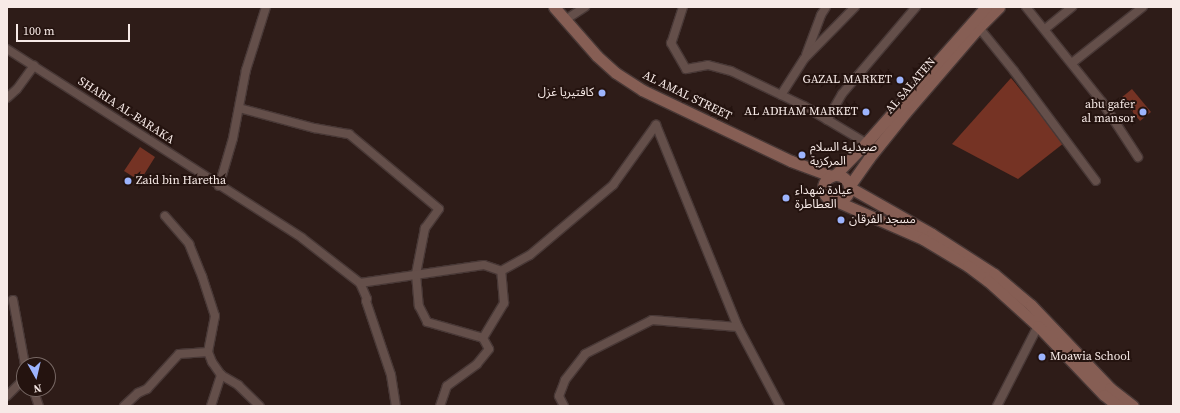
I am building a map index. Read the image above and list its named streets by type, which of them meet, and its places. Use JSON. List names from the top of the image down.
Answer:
{
  "streets": {
    "main road": ["AL SALATEN", "AL AMAL STREET"],
    "street": ["SHARIA AL-BARAKA"]
  },
  "crossings": [
    ["AL SALATEN", "AL AMAL STREET"]
  ],
  "places": [
    "GAZAL MARKET",
    "كافتيريا غزل",
    "AL ADHAM MARKET",
    "abu gafer al mansor",
    "صيدلية السلام المركزية",
    "Zaid bin Haretha",
    "عيادة شهداء العطاطرة",
    "مسجد الفرقان",
    "Moawia School"
  ],
  "scale_bar": "100 m",
  "north": "bottom"
}
